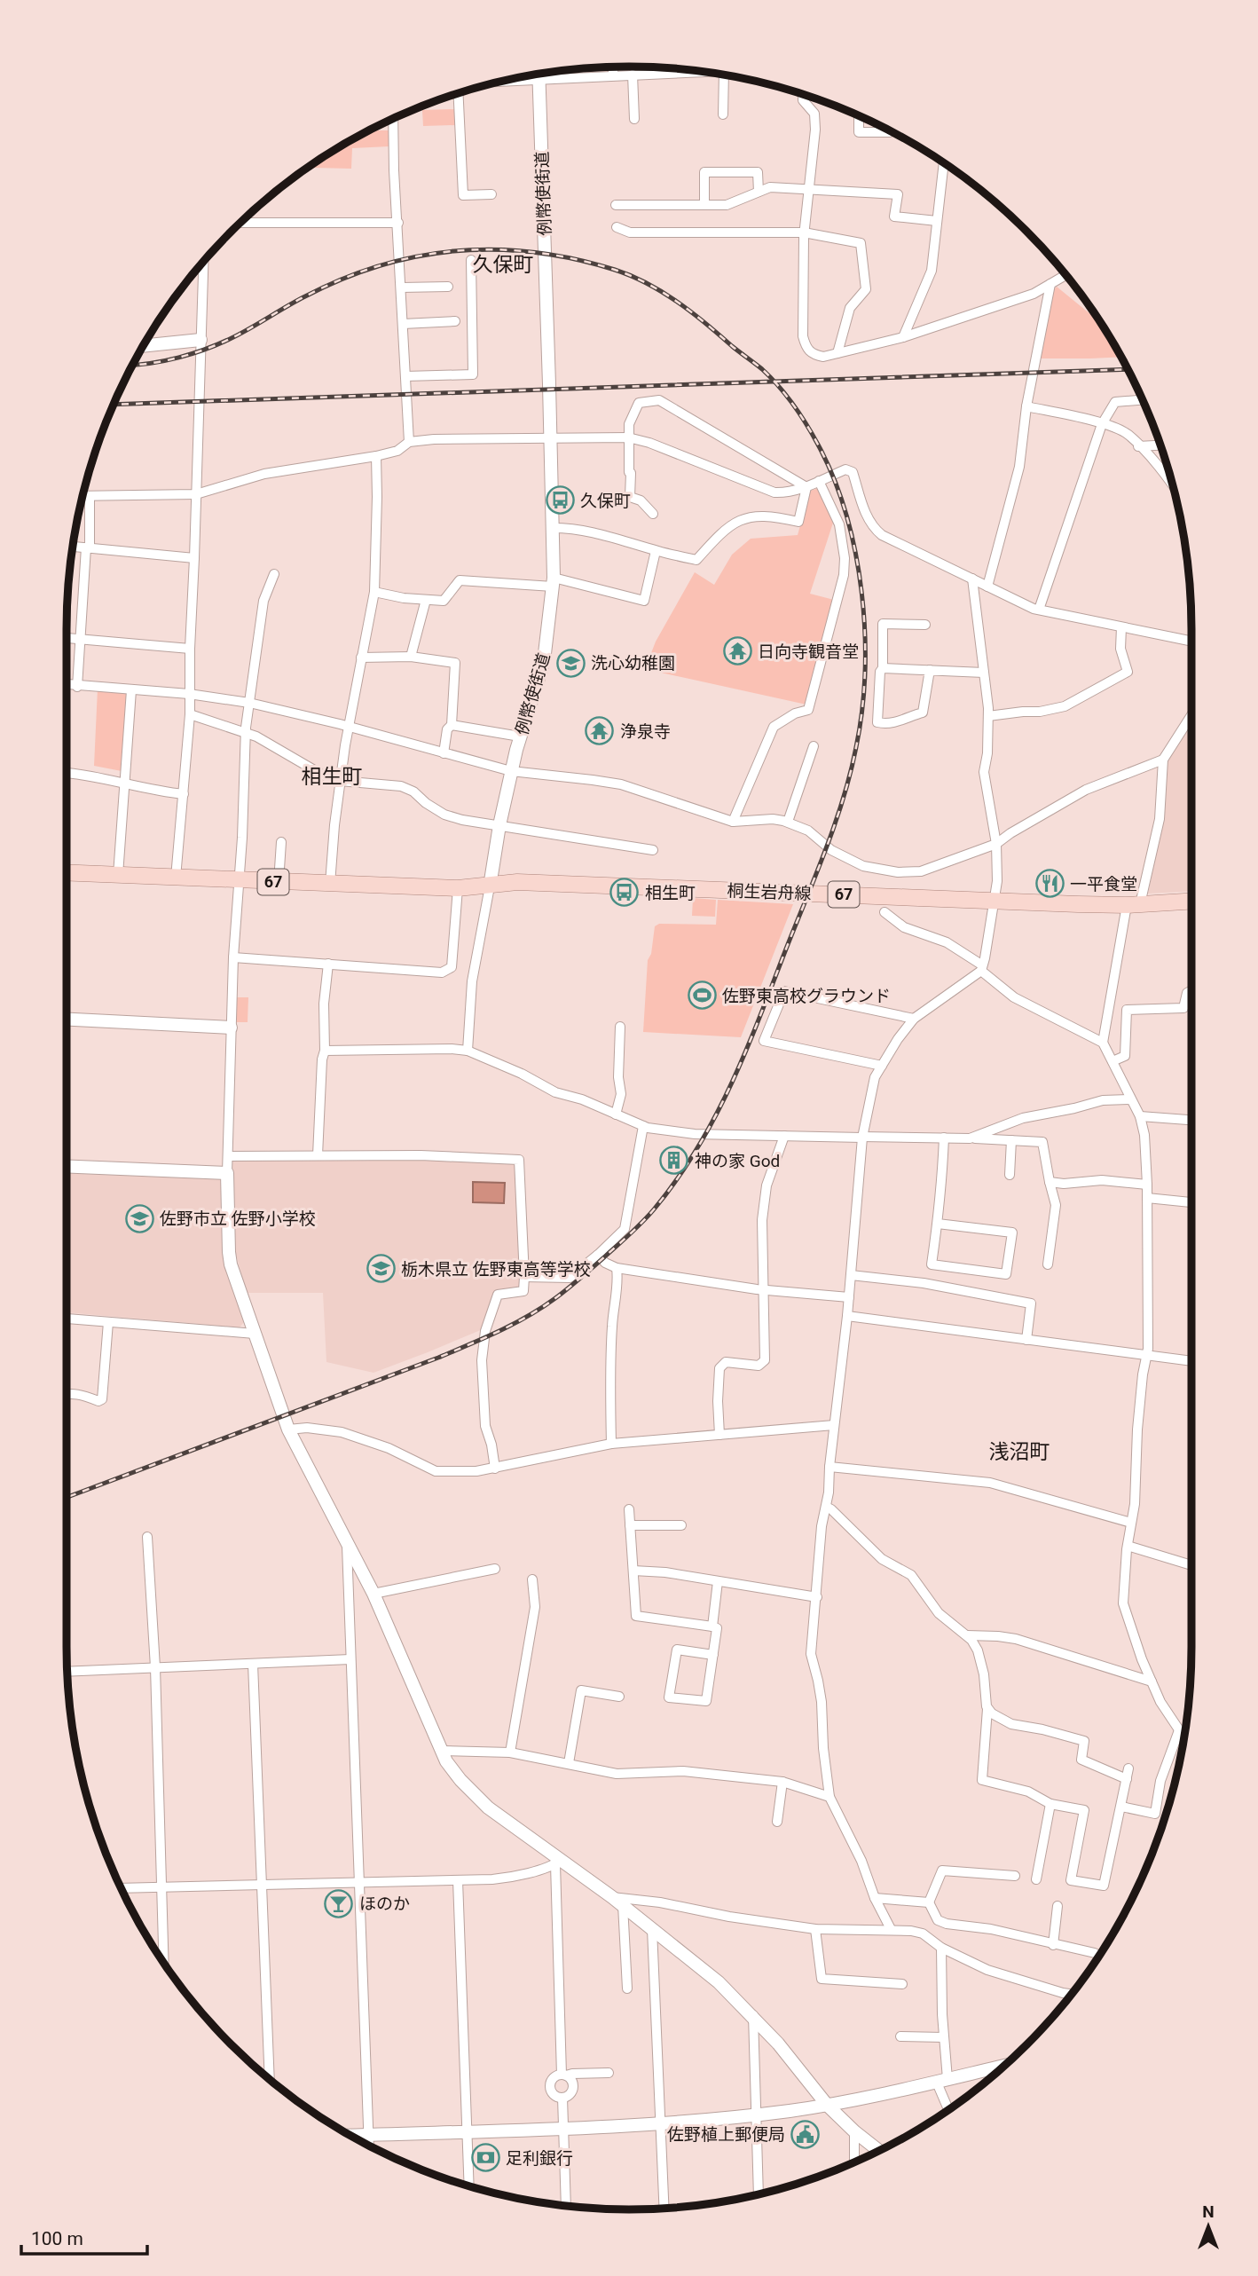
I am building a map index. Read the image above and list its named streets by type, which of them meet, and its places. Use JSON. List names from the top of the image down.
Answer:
{
  "streets": {
    "main road": ["67", "桐生岩舟線"],
    "street": ["例幣使街道"]
  },
  "crossings": [
    ["例幣使街道", "67"],
    ["例幣使街道", "桐生岩舟線"],
    ["67", "桐生岩舟線"]
  ],
  "districts": ["久保町", "相生町", "浅沼町"],
  "places": {
    "bus stop": ["久保町", "相生町"],
    "temple": ["日向寺観音堂", "浄泉寺"],
    "school or university": ["洗心幼稚園", "佐野市立 佐野小学校", "栃木県立 佐野東高等学校"],
    "restaurant": ["一平食堂"],
    "sports": ["佐野東高校グラウンド"],
    "building": ["神の家 God"],
    "bar": ["ほのか"],
    "public building": ["佐野植上郵便局"],
    "bank": ["足利銀行"]
  },
  "scale_bar": "100 m",
  "north": "top"
}
